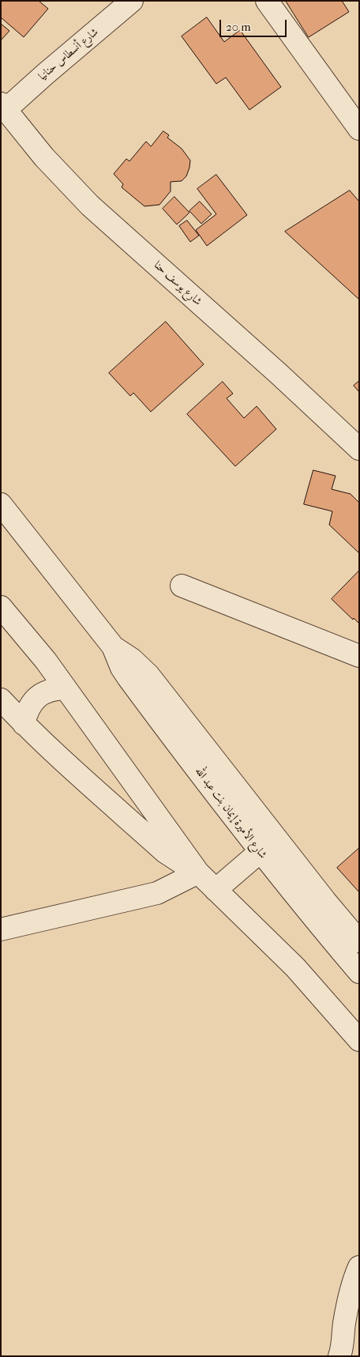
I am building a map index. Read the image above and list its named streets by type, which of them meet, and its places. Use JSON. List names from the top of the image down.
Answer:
{
  "streets": {
    "street": ["شارع أنسطاس حنانيا", "شارع يوسف حنا", "شارع الأميرة إيمان بنت عبد الله"]
  },
  "crossings": [
    ["شارع أنسطاس حنانيا", "شارع يوسف حنا"]
  ],
  "scale_bar": "20 m"
}
